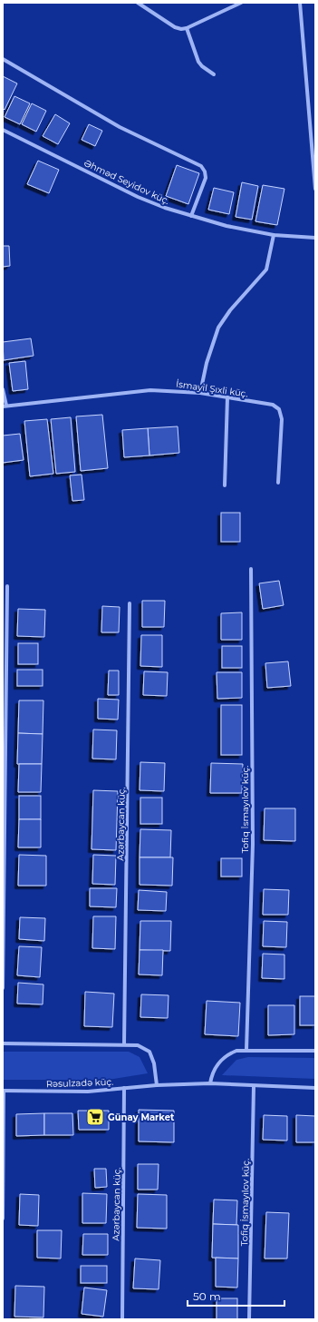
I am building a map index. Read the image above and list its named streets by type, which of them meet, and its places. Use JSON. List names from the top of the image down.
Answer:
{
  "streets": {
    "street": [
      "Əhməd Seyidov küç.",
      "İsmayil Şıxli küç.",
      "Tofiq İsmayılov küç.",
      "Azərbaycan küç.",
      "Rəsulzadə küç."
    ]
  },
  "crossings": [
    ["Azərbaycan küç.", "Rəsulzadə küç."]
  ],
  "places": {
    "supermarket": ["Günay Market"]
  },
  "scale_bar": "50 m"
}
